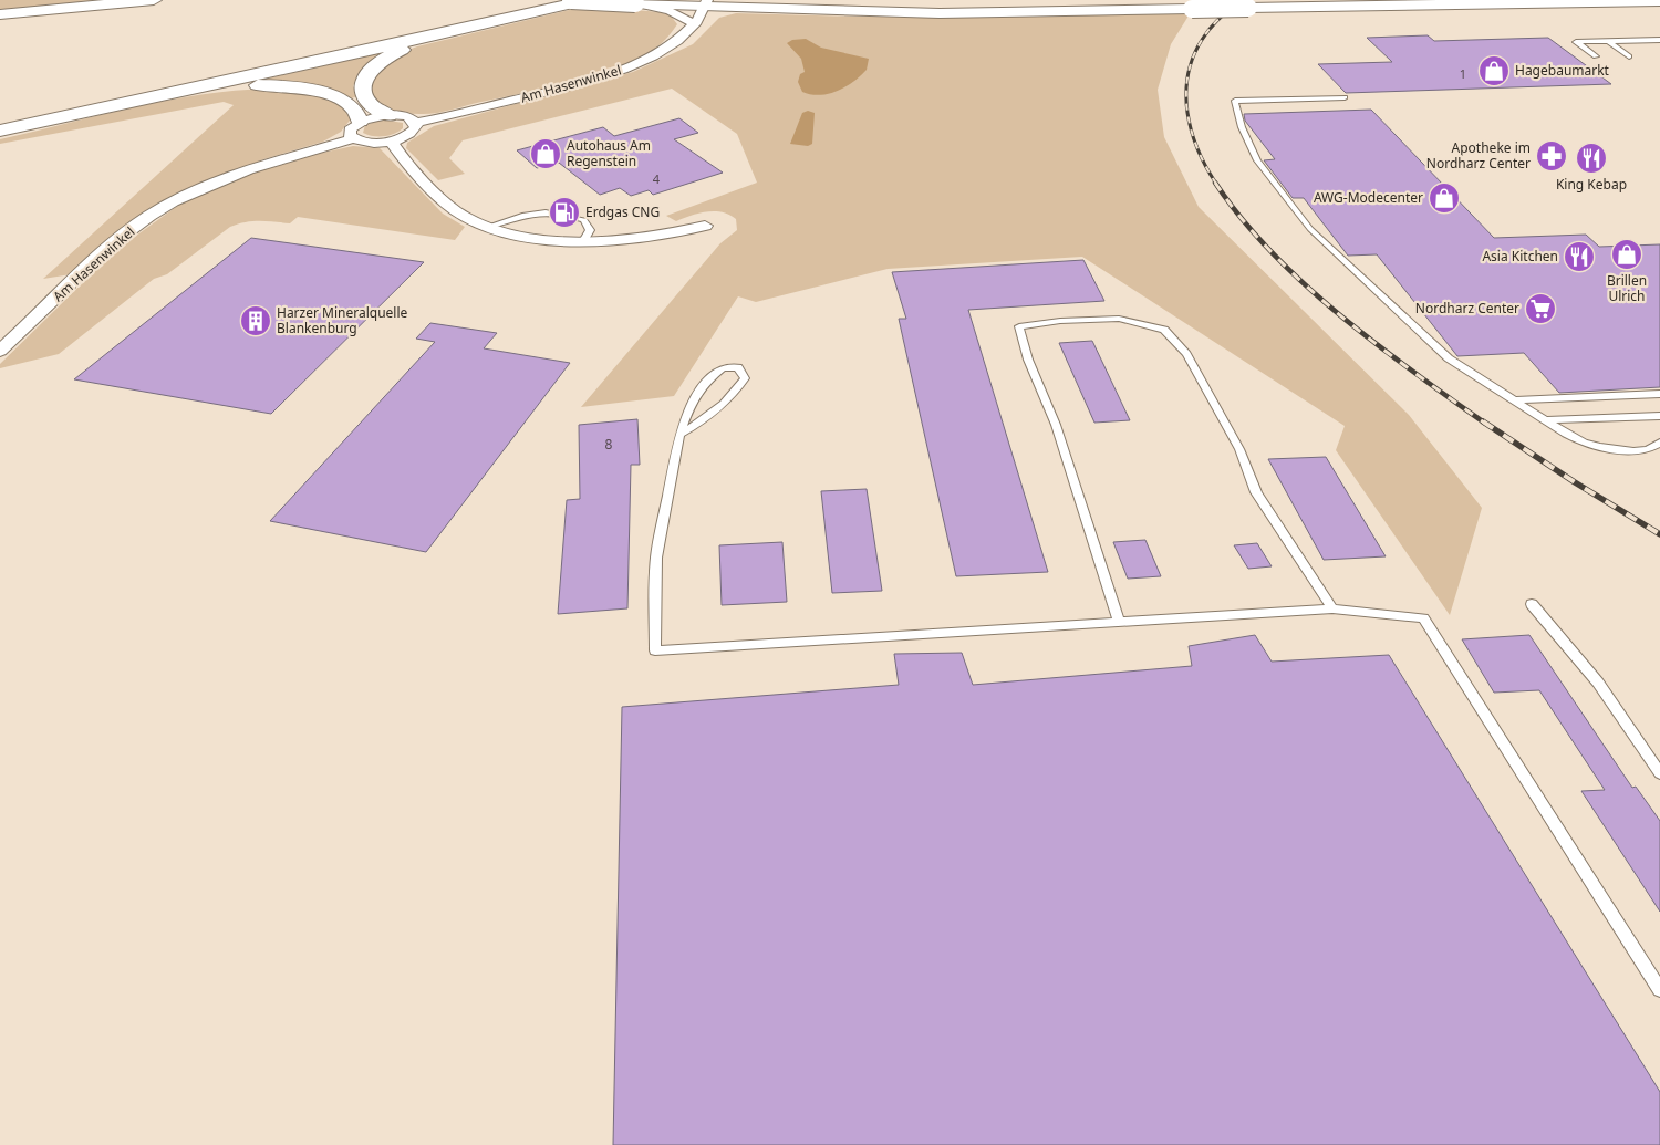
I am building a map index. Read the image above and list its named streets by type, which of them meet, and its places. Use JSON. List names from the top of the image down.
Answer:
{
  "streets": {
    "street": ["Am Hasenwinkel"]
  },
  "places": {
    "shop": [
      "Hagebaumarkt",
      "Autohaus Am Regenstein",
      "AWG-Modecenter",
      "Brillen Ulrich"
    ],
    "pharmacy": ["Apotheke im Nordharz Center"],
    "restaurant": ["King Kebap", "Asia Kitchen"],
    "fuel station": ["Erdgas CNG"],
    "supermarket": ["Nordharz Center"],
    "building": ["Harzer Mineralquelle Blankenburg"]
  },
  "house_numbers": ["1", "4", "8"]
}
